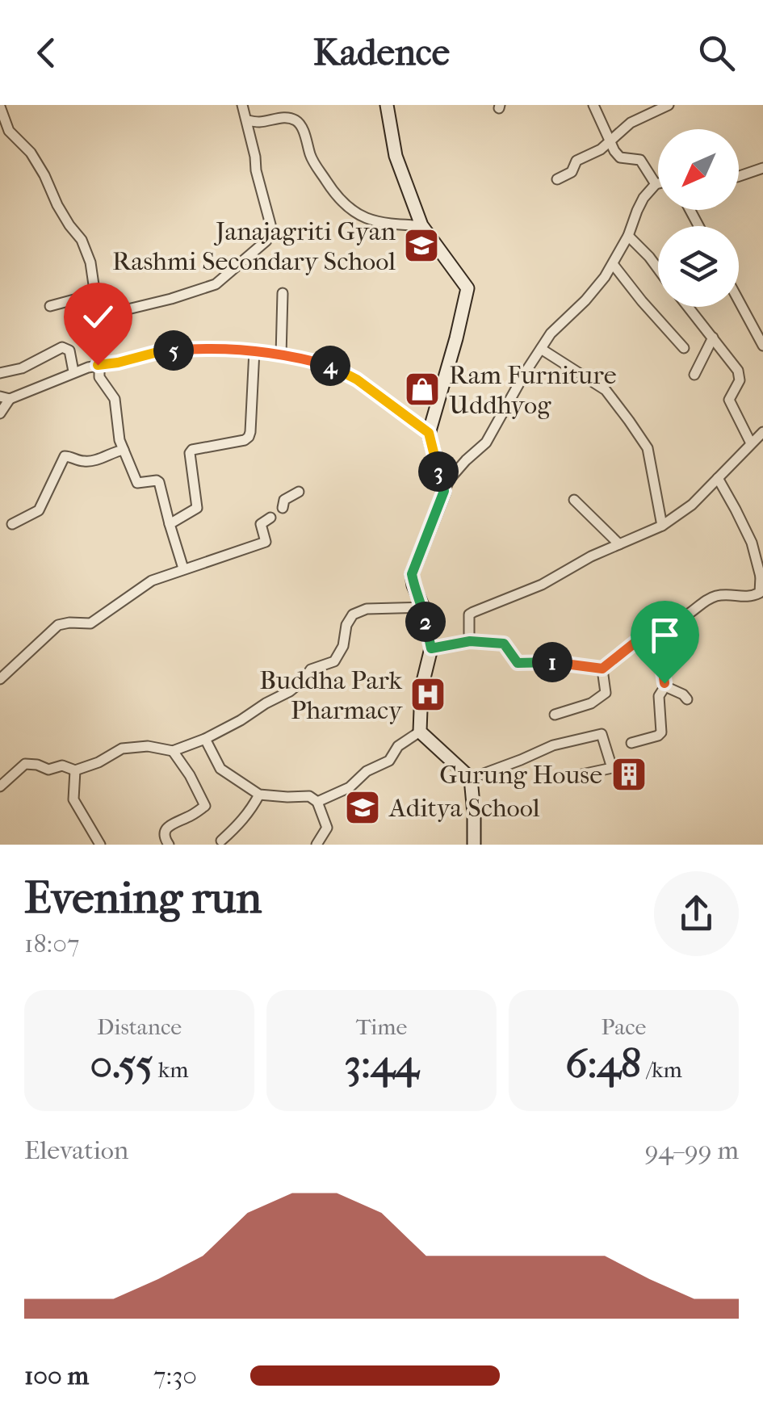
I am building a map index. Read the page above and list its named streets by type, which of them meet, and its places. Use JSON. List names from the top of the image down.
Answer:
{
  "places": {
    "school or university": ["Janajagriti Gyan Rashmi Secondary School", "Aditya School"],
    "shop": ["Ram Furniture Uddhyog"],
    "hospital": ["Buddha Park Pharmacy"],
    "building": ["Gurung House"]
  },
  "north": "bottom left",
  "page": {
    "header": "Kadence",
    "pins": [
      "5",
      "4",
      "3",
      "2",
      "1"
    ],
    "heading": ["Evening run", "18:07"],
    "stats": [
      ["Distance", "0.55 km"],
      ["Time", "3:44"],
      ["Pace", "6:48 /km"]
    ],
    "chart": ["Elevation", "94–99 m"],
    "list": [
      {
        "name": "100 m",
        "note": "7:30"
      }
    ]
  }
}
